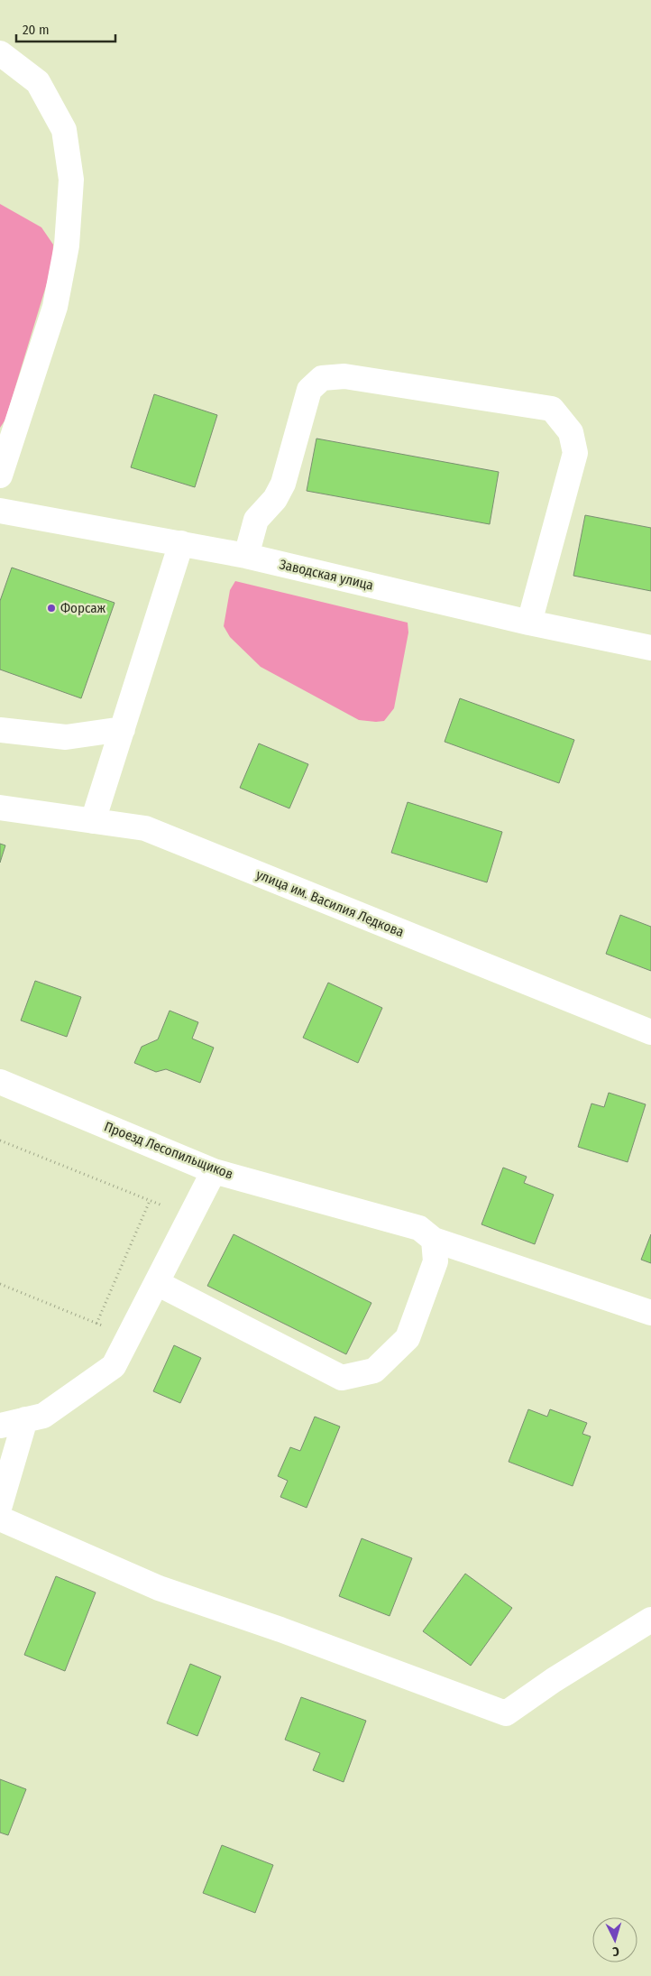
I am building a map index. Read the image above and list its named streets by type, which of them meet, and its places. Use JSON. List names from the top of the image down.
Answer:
{
  "streets": {
    "street": ["Заводская улица", "улица им. Василия Ледкова", "Проезд Лесопильщиков"]
  },
  "places": ["Форсаж"],
  "scale_bar": "20 m",
  "north": "bottom"
}
